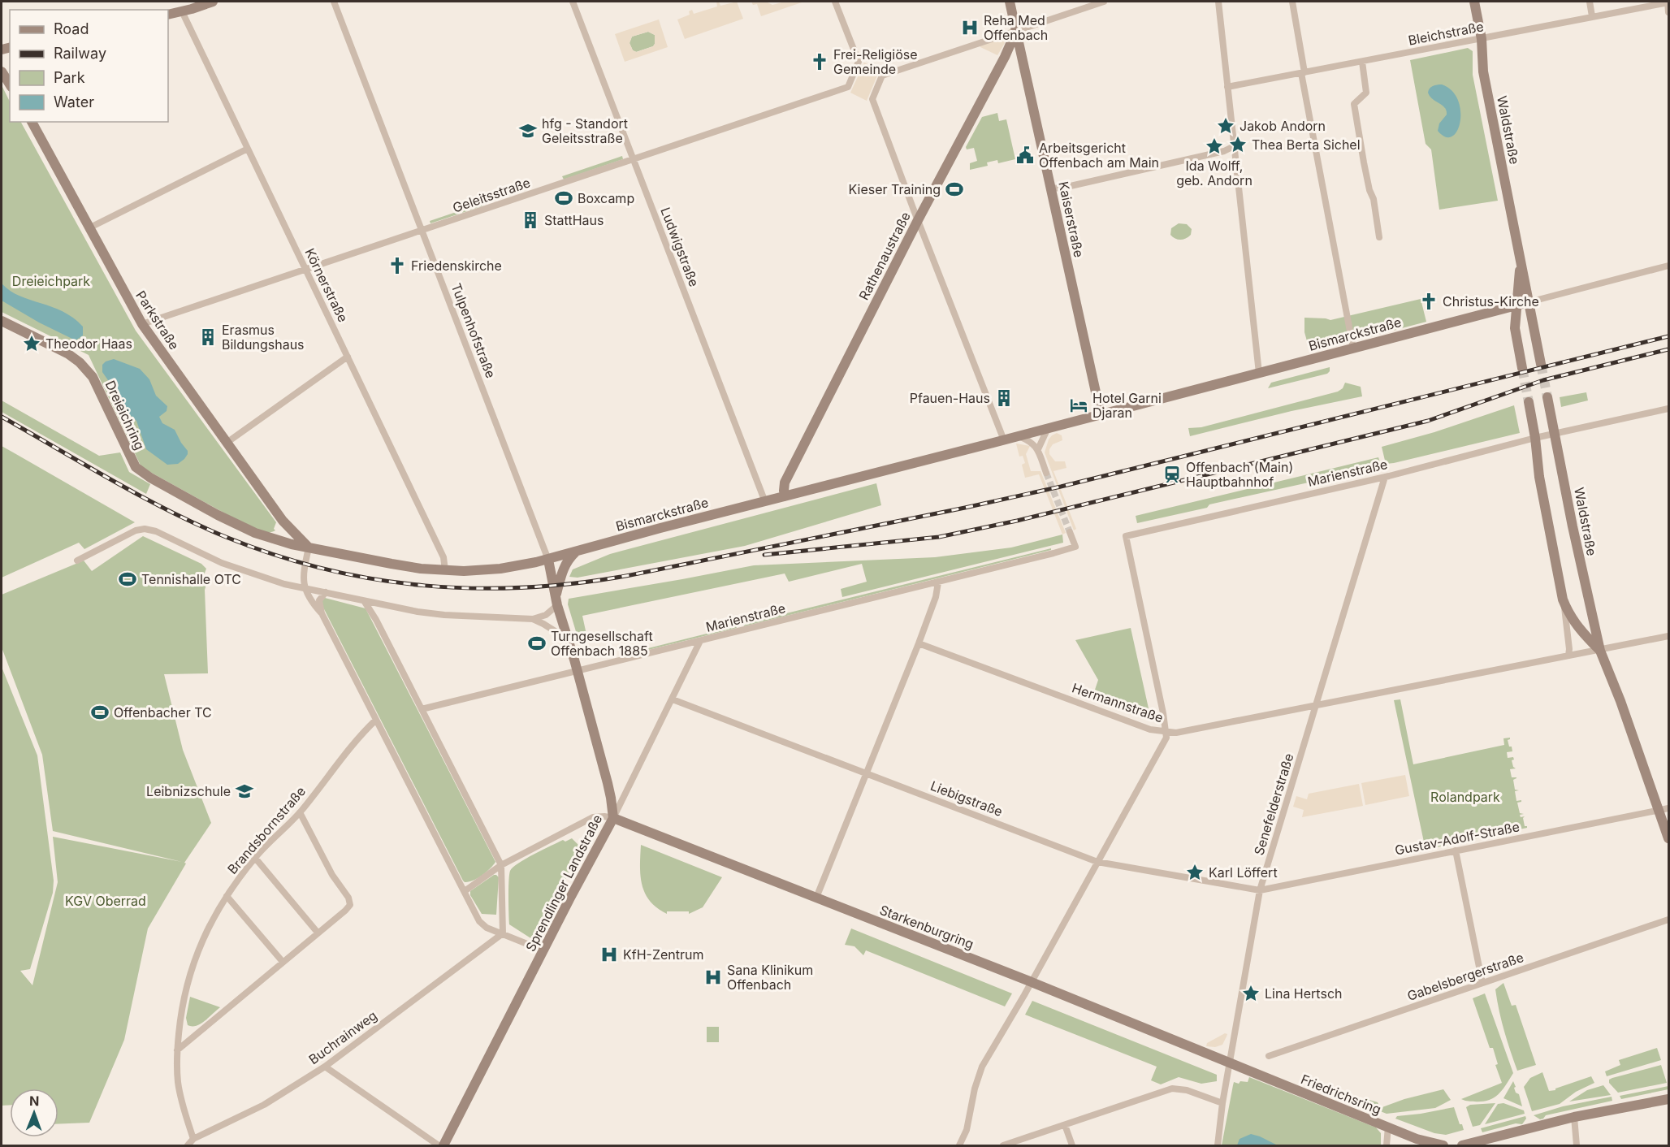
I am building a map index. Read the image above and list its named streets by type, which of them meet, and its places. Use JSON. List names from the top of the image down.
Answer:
{
  "streets": {
    "main road": [
      "Waldstraße",
      "Kaiserstraße",
      "Rathenaustraße",
      "Parkstraße",
      "Bismarckstraße",
      "Dreieichring",
      "Sprendlinger Landstraße",
      "Starkenburgring",
      "Friedrichsring"
    ],
    "street": [
      "Bleichstraße",
      "Geleitsstraße",
      "Ludwigstraße",
      "Körnerstraße",
      "Tulpenhofstraße",
      "Marienstraße",
      "Hermannstraße",
      "Liebigstraße",
      "Senefelderstraße",
      "Brandsbornstraße",
      "Gustav-Adolf-Straße",
      "Gabelsbergerstraße",
      "Buchrainweg"
    ]
  },
  "crossings": [
    ["Bleichstraße", "Waldstraße"],
    ["Waldstraße", "Bismarckstraße"],
    ["Waldstraße", "Marienstraße"],
    ["Waldstraße", "Hermannstraße"],
    ["Waldstraße", "Gustav-Adolf-Straße"],
    ["Geleitsstraße", "Ludwigstraße"],
    ["Geleitsstraße", "Körnerstraße"],
    ["Geleitsstraße", "Parkstraße"],
    ["Geleitsstraße", "Tulpenhofstraße"],
    ["Kaiserstraße", "Rathenaustraße"],
    ["Kaiserstraße", "Bismarckstraße"],
    ["Ludwigstraße", "Bismarckstraße"],
    ["Rathenaustraße", "Bismarckstraße"],
    ["Körnerstraße", "Bismarckstraße"],
    ["Parkstraße", "Bismarckstraße"],
    ["Parkstraße", "Dreieichring"],
    ["Tulpenhofstraße", "Bismarckstraße"],
    ["Tulpenhofstraße", "Sprendlinger Landstraße"],
    ["Bismarckstraße", "Dreieichring"],
    ["Bismarckstraße", "Sprendlinger Landstraße"],
    ["Marienstraße", "Hermannstraße"],
    ["Marienstraße", "Senefelderstraße"],
    ["Marienstraße", "Sprendlinger Landstraße"],
    ["Hermannstraße", "Senefelderstraße"],
    ["Liebigstraße", "Senefelderstraße"],
    ["Liebigstraße", "Gustav-Adolf-Straße"],
    ["Senefelderstraße", "Gustav-Adolf-Straße"],
    ["Senefelderstraße", "Starkenburgring"],
    ["Senefelderstraße", "Friedrichsring"],
    ["Brandsbornstraße", "Buchrainweg"],
    ["Sprendlinger Landstraße", "Starkenburgring"],
    ["Starkenburgring", "Friedrichsring"]
  ],
  "parks": ["Dreieichpark", "Rolandpark", "KGV Oberrad"],
  "places": {
    "hospital": ["Reha Med Offenbach", "KfH-Zentrum", "Sana Klinikum Offenbach"],
    "church": ["Frei-Religiöse Gemeinde", "Friedenskirche", "Christus-Kirche"],
    "place": [
      "Jakob Andorn",
      "Thea Berta Sichel",
      "Ida Wolff, geb. Andorn",
      "Theodor Haas",
      "Karl Löffert",
      "Lina Hertsch"
    ],
    "school or university": ["hfg - Standort Geleitsstraße", "Leibnizschule"],
    "public building": ["Arbeitsgericht Offenbach am Main"],
    "sports": [
      "Kieser Training",
      "Boxcamp",
      "Tennishalle OTC",
      "Turngesellschaft Offenbach 1885",
      "Offenbacher TC"
    ],
    "building": ["StattHaus", "Erasmus Bildungshaus", "Pfauen-Haus"],
    "hotel": ["Hotel Garni Djaran"],
    "station": ["Offenbach (Main) Hauptbahnhof"]
  },
  "legend": [
    "Road",
    "Railway",
    "Park",
    "Water"
  ],
  "north": "top"
}
